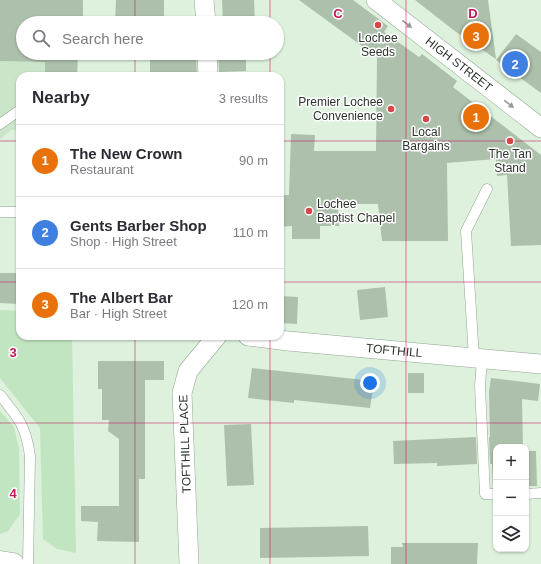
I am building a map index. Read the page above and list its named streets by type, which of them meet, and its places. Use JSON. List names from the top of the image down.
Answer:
{
  "streets": {
    "street": ["HIGH STREET", "TOFTHILL", "TOFTHILL PLACE"]
  },
  "one_way": ["HIGH STREET"],
  "places": [
    "Lochee Seeds",
    "Premier Lochee Convenience",
    "Local Bargains",
    "The Tan Stand",
    "Lochee Baptist Chapel"
  ],
  "page": {
    "search": "Search here",
    "pins": ["3", "2", "1"],
    "heading": ["Nearby", "3 results"],
    "list": [
      {
        "mark": "1",
        "name": "The New Crown",
        "note": "Restaurant",
        "value": "90 m"
      },
      {
        "mark": "2",
        "name": "Gents Barber Shop",
        "note": "Shop · High Street",
        "value": "110 m"
      },
      {
        "mark": "3",
        "name": "The Albert Bar",
        "note": "Bar · High Street",
        "value": "120 m"
      }
    ],
    "map_buttons": ["+", "−"]
  },
  "grid": {
    "columns": ["C", "D"],
    "rows": ["3", "4"]
  }
}
